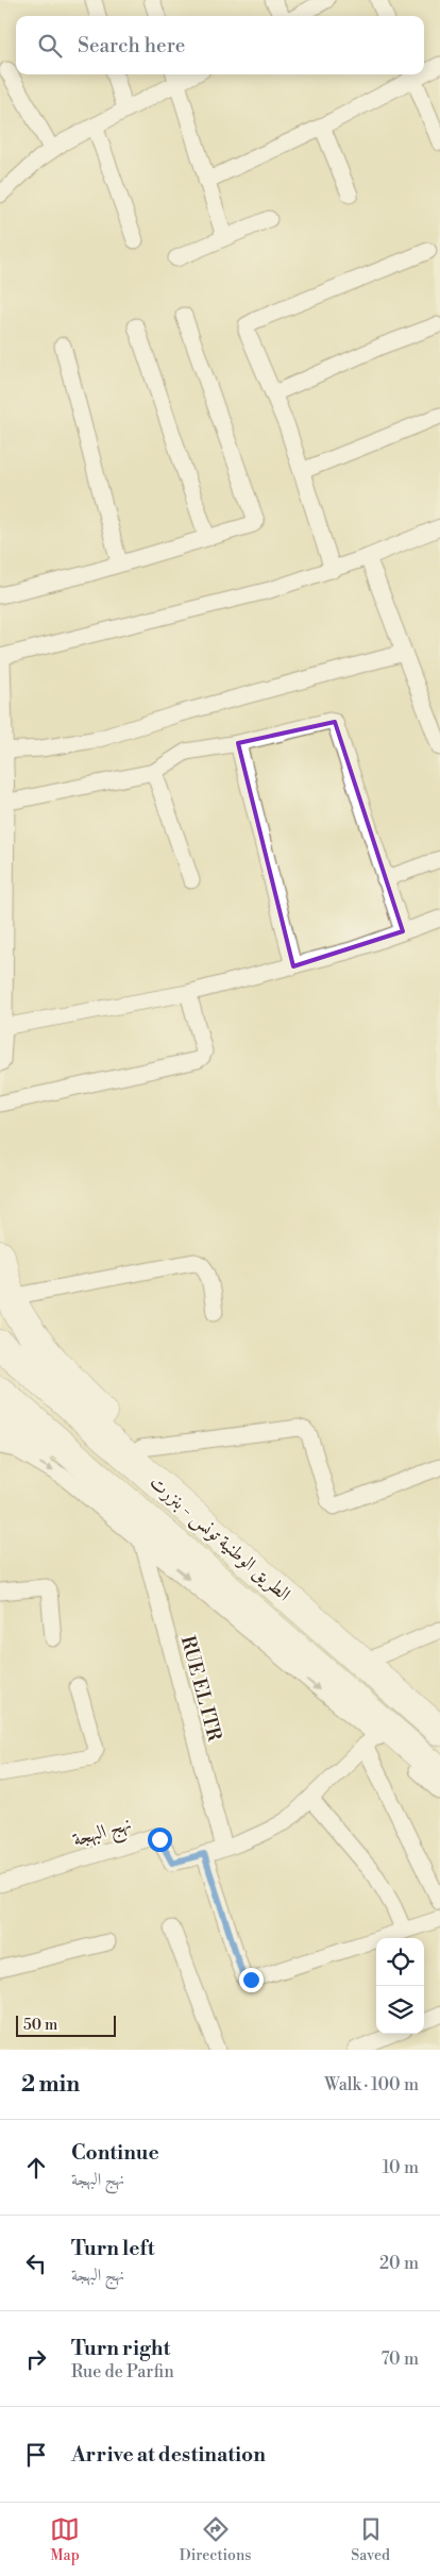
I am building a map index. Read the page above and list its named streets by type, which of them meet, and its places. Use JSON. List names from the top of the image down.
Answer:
{
  "streets": {
    "highway": ["الطريق الوطنية تونس - بنزرت"],
    "street": ["RUE EL ITR", "نهج البهجة"]
  },
  "scale_bar": "50 m",
  "page": {
    "search": "Search here",
    "scale": "50 m",
    "heading": ["2 min", "Walk · 100 m"],
    "list": [
      ["Continue", "نهج البهجة", "10 m"],
      ["Turn left", "نهج البهجة", "20 m"],
      ["Turn right", "Rue de Parfin", "70 m"],
      "Arrive at destination"
    ],
    "nav": ["Map", "Directions", "Saved"]
  }
}
